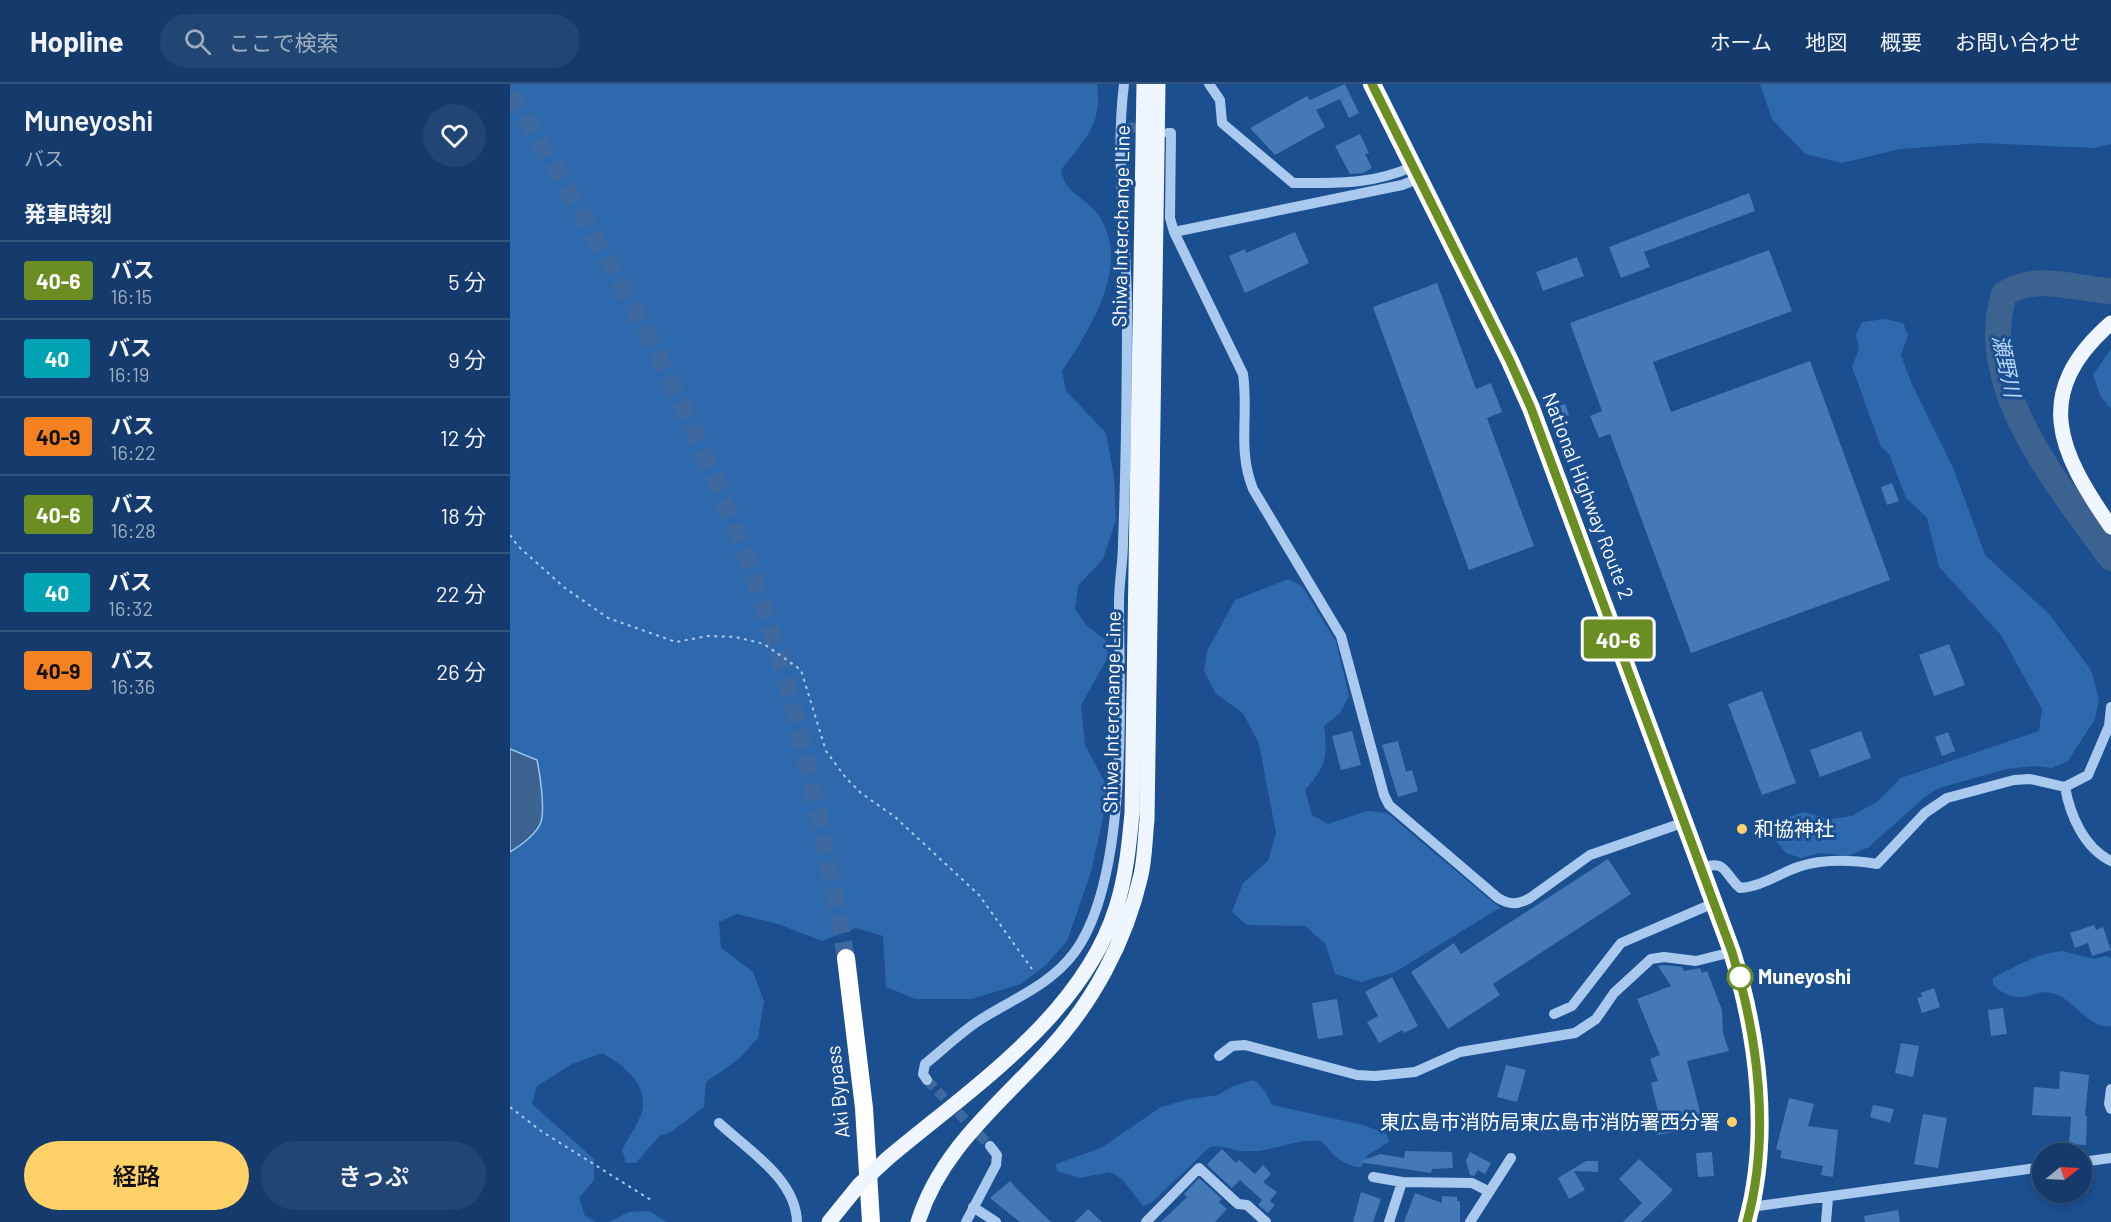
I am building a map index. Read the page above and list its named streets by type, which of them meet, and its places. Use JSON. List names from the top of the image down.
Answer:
{
  "streets": {
    "highway": ["National Highway Route 2", "Aki Bypass"],
    "main road": ["Shiwa Interchange Line"]
  },
  "water": ["瀬野川"],
  "places": ["和協神社", "Muneyoshi", "東広島市消防局東広島市消防署西分署"],
  "lines": ["bus line 40-6"],
  "north": "right",
  "page": {
    "header": "Hopline",
    "search": "ここで検索",
    "nav": [
      "ホーム",
      "地図",
      "概要",
      "お問い合わせ"
    ],
    "heading": [
      ["Muneyoshi", "バス"],
      "発車時刻"
    ],
    "on_map": "40-6",
    "list": [
      {
        "mark": "40-6",
        "name": "バス",
        "note": "16:15",
        "value": "5 分"
      },
      {
        "mark": "40",
        "name": "バス",
        "note": "16:19",
        "value": "9 分"
      },
      {
        "mark": "40-9",
        "name": "バス",
        "note": "16:22",
        "value": "12 分"
      },
      {
        "mark": "40-6",
        "name": "バス",
        "note": "16:28",
        "value": "18 分"
      },
      {
        "mark": "40",
        "name": "バス",
        "note": "16:32",
        "value": "22 分"
      },
      {
        "mark": "40-9",
        "name": "バス",
        "note": "16:36",
        "value": "26 分"
      }
    ],
    "buttons": ["経路", "きっぷ"]
  }
}
